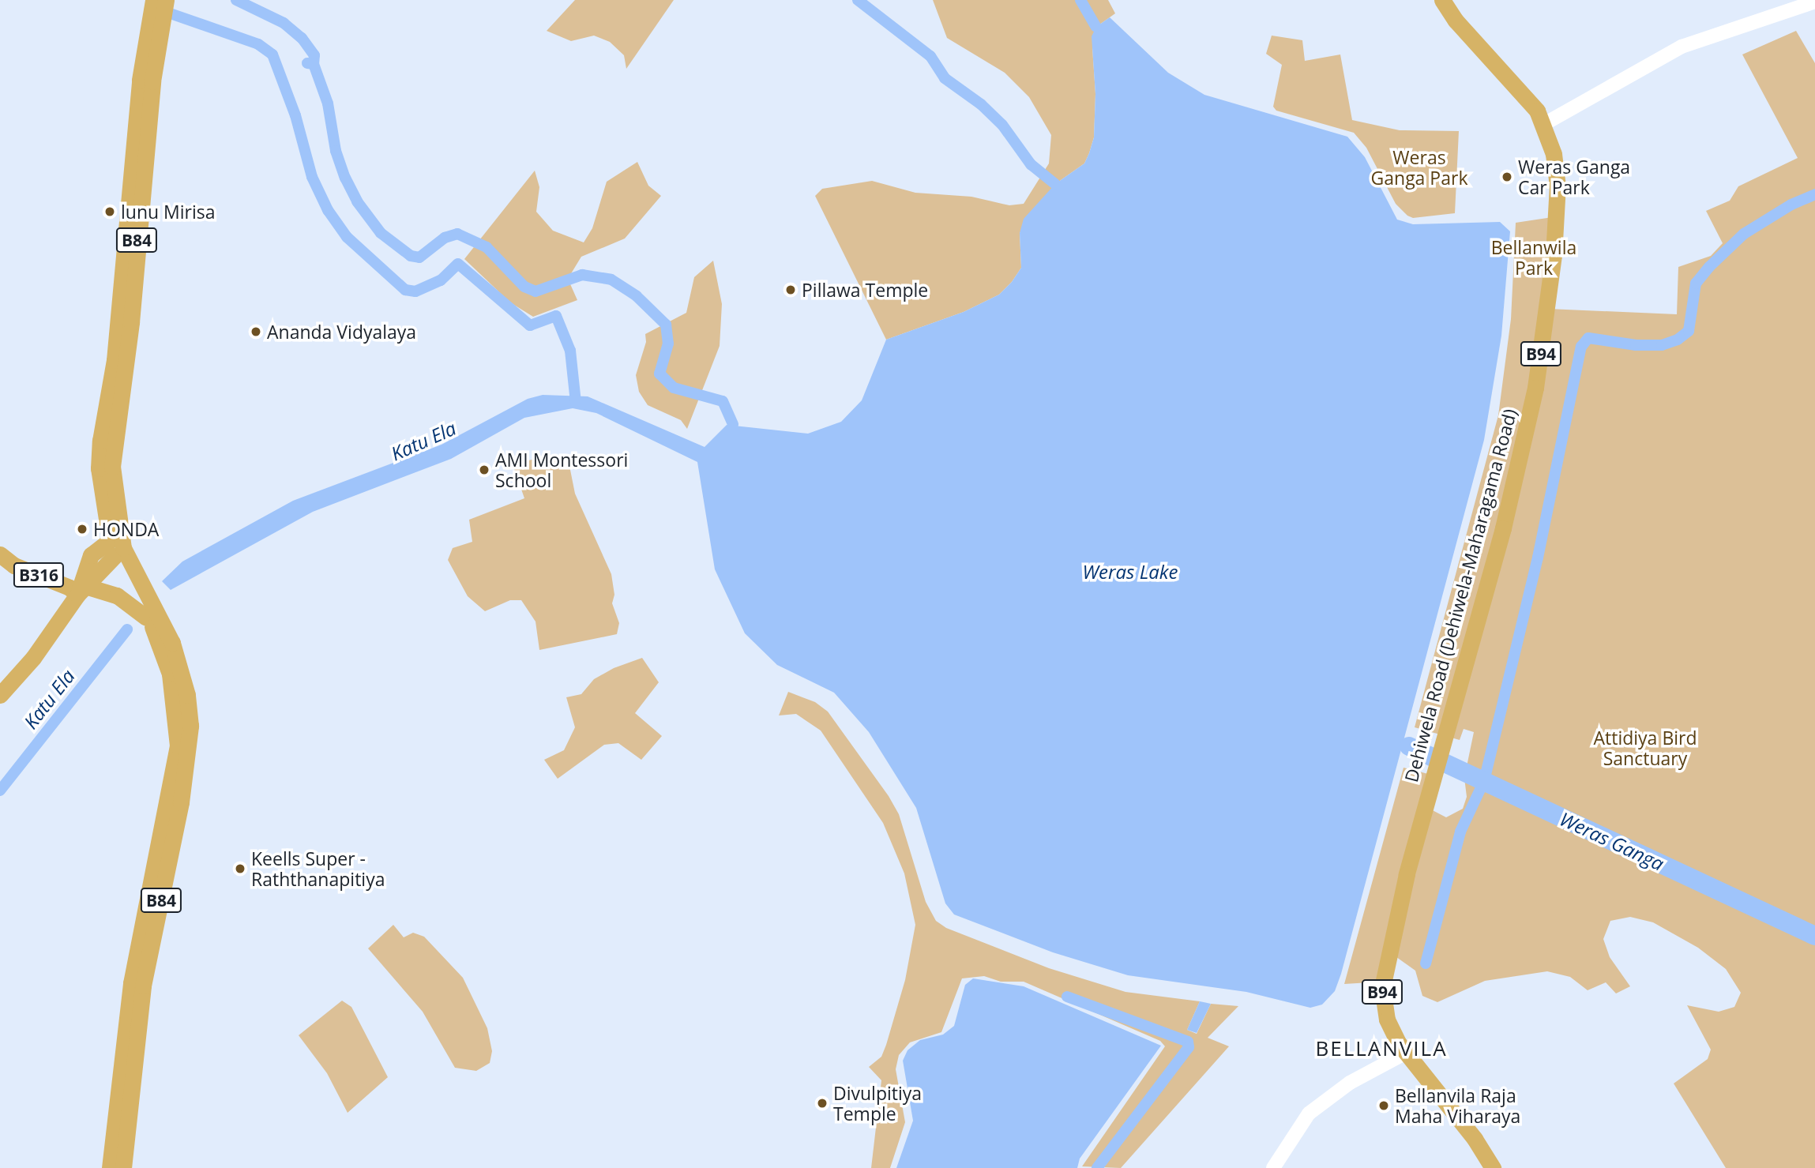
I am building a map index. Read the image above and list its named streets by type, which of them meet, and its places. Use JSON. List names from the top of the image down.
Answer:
{
  "streets": {
    "main road": [
      "B84",
      "B94",
      "B316",
      "Dehiwela Road (Dehiwela-Maharagama Road)"
    ]
  },
  "districts": ["BELLANVILA"],
  "water": ["Katu Ela", "Weras Lake", "Weras Ganga"],
  "parks": ["Weras Ganga Park", "Bellanwila Park", "Attidiya Bird Sanctuary"],
  "places": [
    "Weras Ganga Car Park",
    "lunu Mirisa",
    "Pillawa Temple",
    "Ananda Vidyalaya",
    "AMI Montessori School",
    "HONDA",
    "Keells Super - Raththanapitiya",
    "Divulpitiya Temple",
    "Bellanvila Raja Maha Viharaya"
  ]
}
